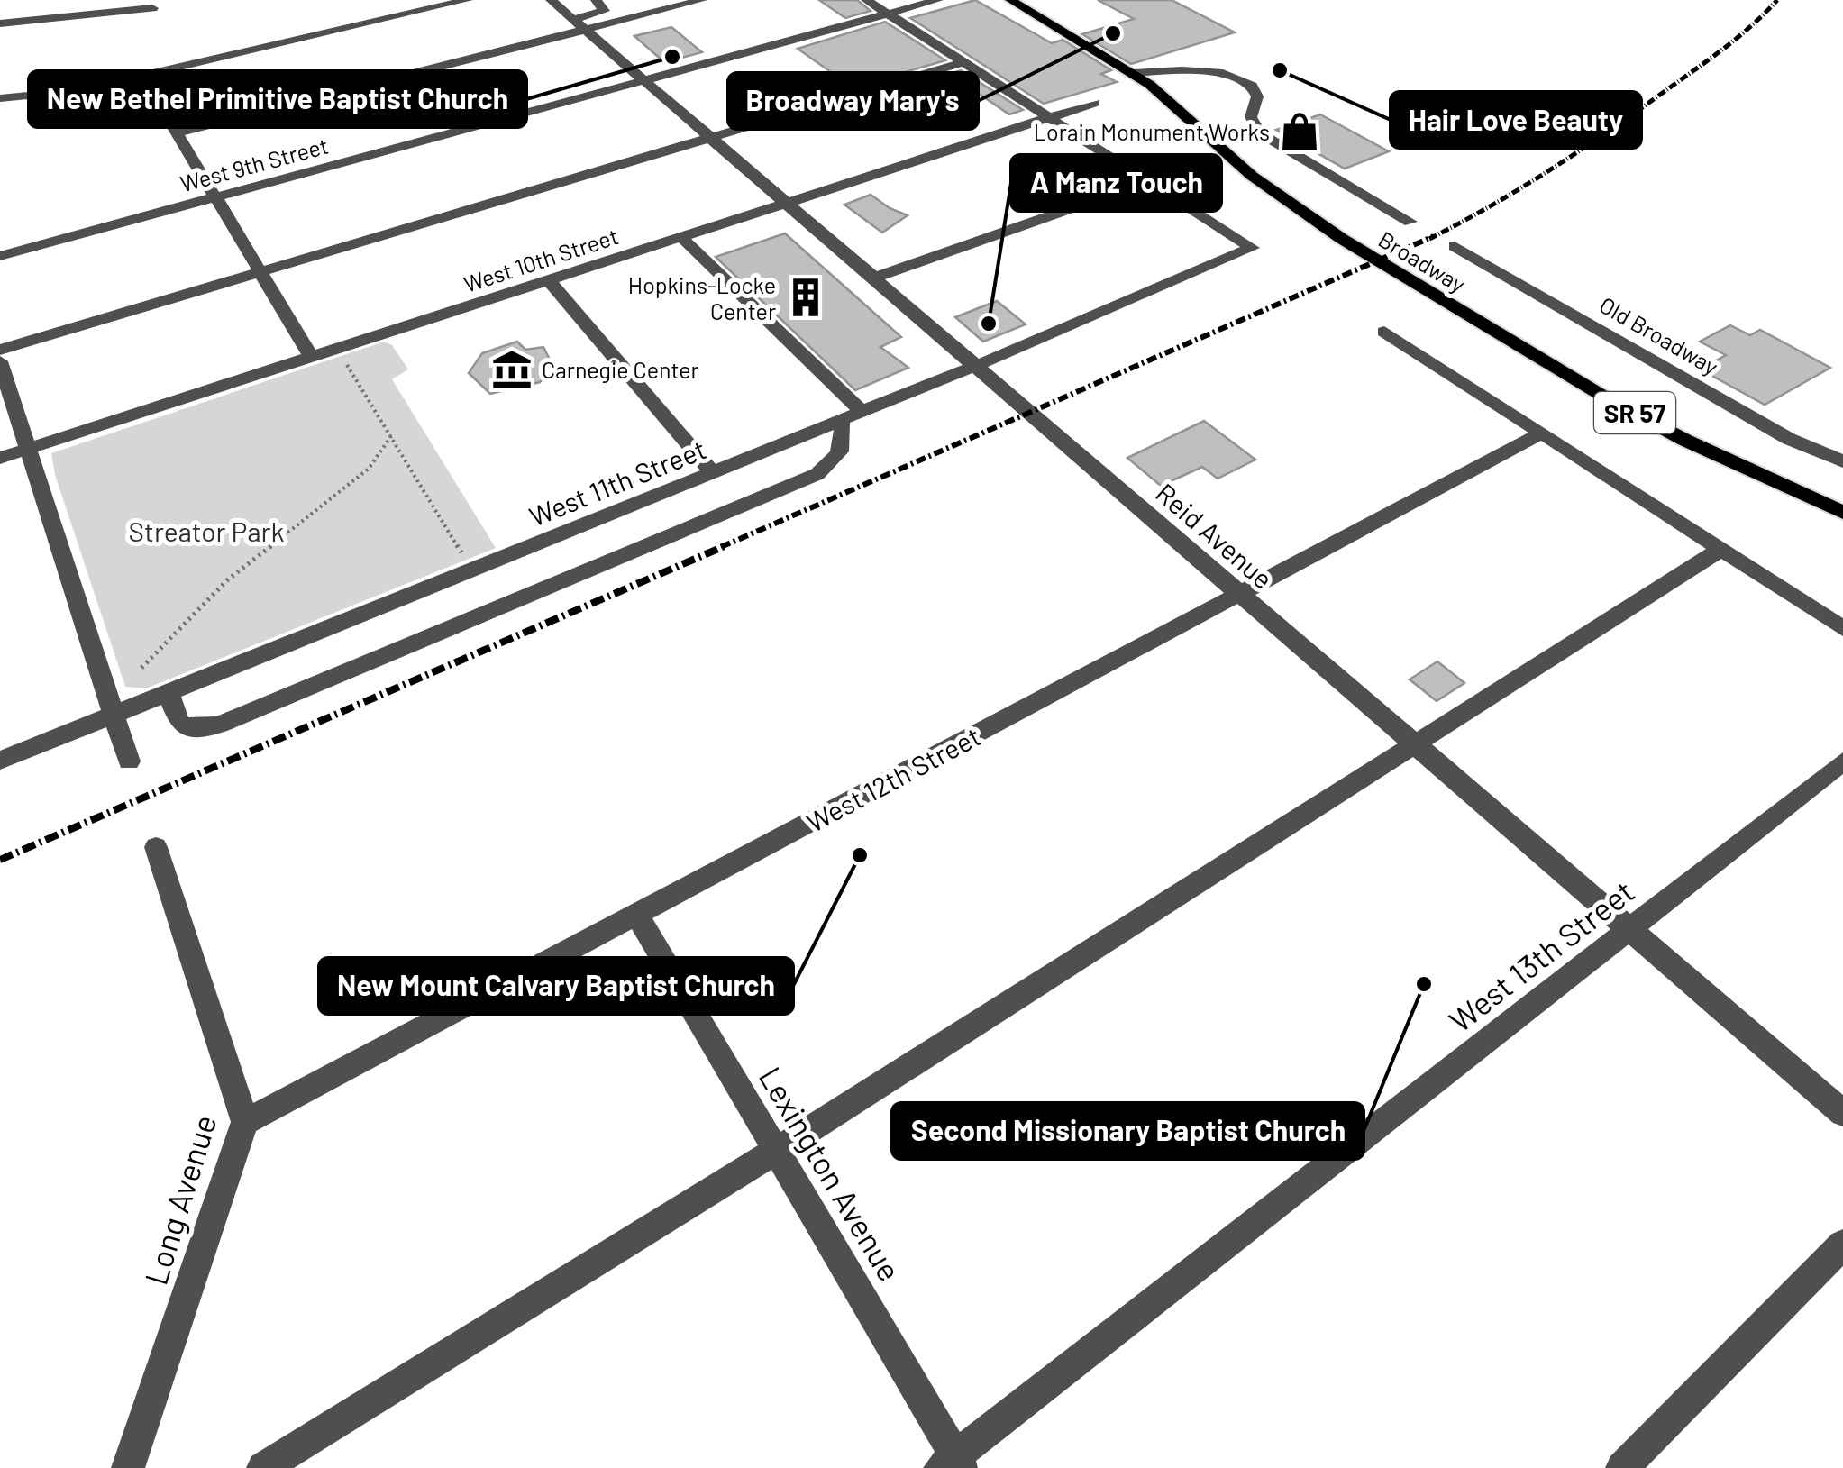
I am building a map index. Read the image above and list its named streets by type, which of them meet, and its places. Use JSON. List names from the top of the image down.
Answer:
{
  "streets": {
    "main road": ["Broadway", "SR 57"],
    "street": [
      "West 9th Street",
      "West 10th Street",
      "Old Broadway",
      "West 11th Street",
      "Reid Avenue",
      "West 12th Street",
      "West 13th Street",
      "Lexington Avenue",
      "Long Avenue"
    ]
  },
  "crossings": [
    ["West 9th Street", "Reid Avenue"],
    ["West 10th Street", "Reid Avenue"],
    ["West 11th Street", "Reid Avenue"],
    ["Reid Avenue", "West 12th Street"],
    ["Reid Avenue", "West 13th Street"],
    ["West 12th Street", "Lexington Avenue"],
    ["West 12th Street", "Long Avenue"],
    ["West 13th Street", "Lexington Avenue"]
  ],
  "parks": ["Streator Park"],
  "places": {
    "other": [
      "Broadway Mary's",
      "New Bethel Primitive Baptist Church",
      "Hair Love Beauty",
      "A Manz Touch",
      "New Mount Calvary Baptist Church",
      "Second Missionary Baptist Church"
    ],
    "shop": ["Lorain Monument Works"],
    "building": ["Hopkins-Locke Center"],
    "museum": ["Carnegie Center"]
  }
}
